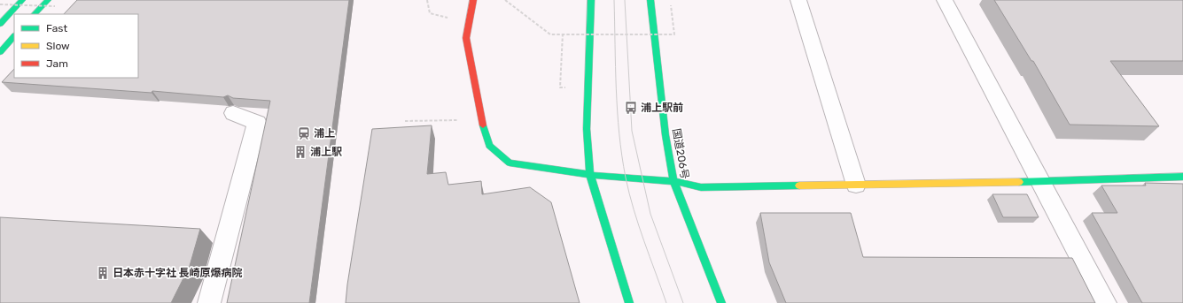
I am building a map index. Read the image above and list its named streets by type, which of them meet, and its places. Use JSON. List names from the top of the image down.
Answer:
{
  "streets": {
    "main road": ["国道206号"]
  },
  "places": {
    "bus stop": ["浦上駅前"],
    "station": ["浦上"],
    "building": ["浦上駅", "日本赤十字社 長崎原爆病院"]
  },
  "legend": ["Fast", "Slow", "Jam"]
}
